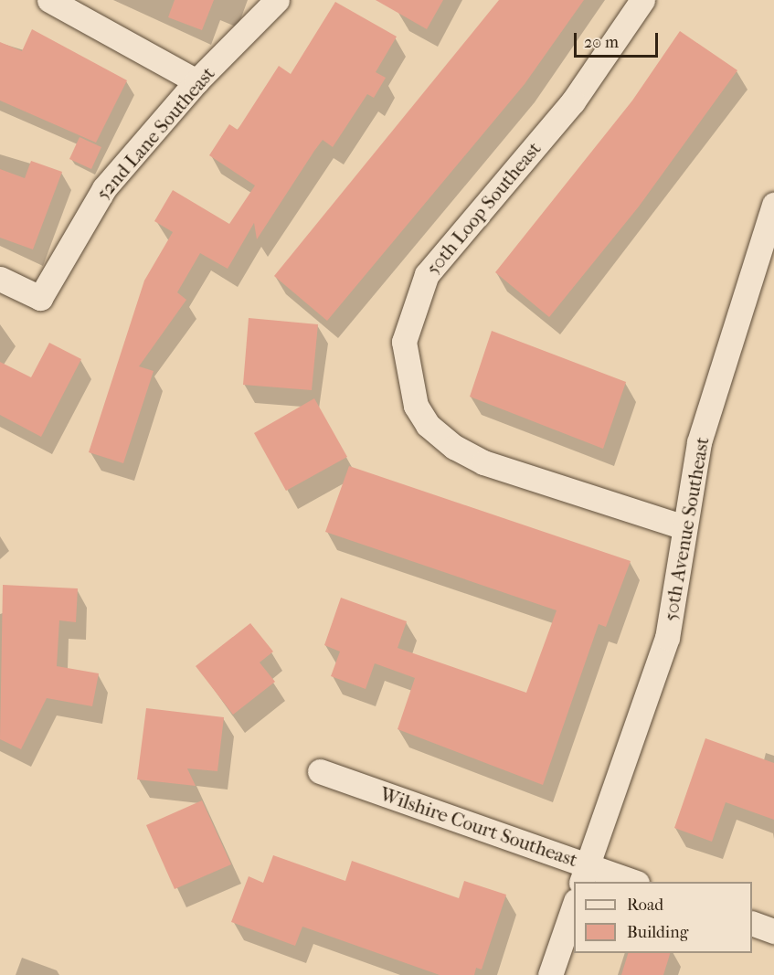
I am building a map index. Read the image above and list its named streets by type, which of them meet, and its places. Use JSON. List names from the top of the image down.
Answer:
{
  "streets": {
    "street": [
      "52nd Lane Southeast",
      "50th Loop Southeast",
      "50th Avenue Southeast",
      "Wilshire Court Southeast"
    ]
  },
  "crossings": [
    ["50th Loop Southeast", "50th Avenue Southeast"],
    ["50th Avenue Southeast", "Wilshire Court Southeast"]
  ],
  "legend": ["Road", "Building"],
  "scale_bar": "20 m"
}
